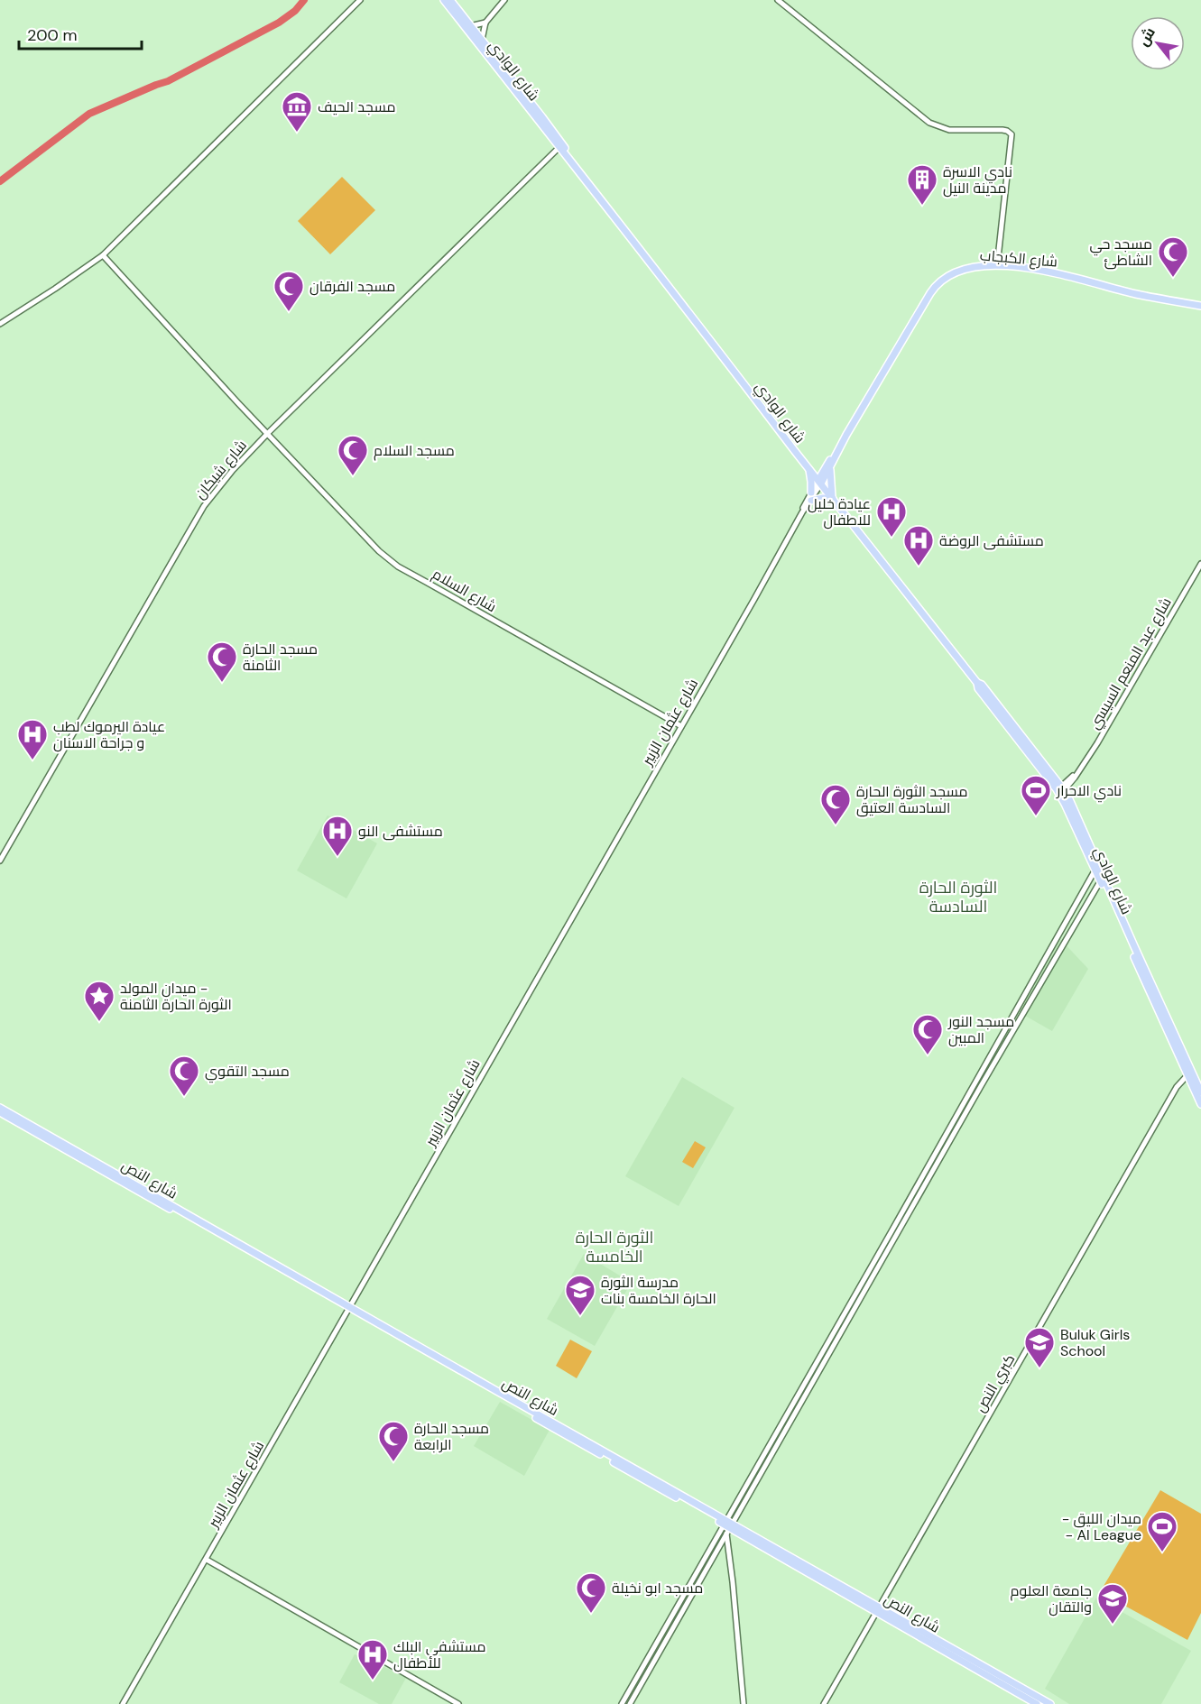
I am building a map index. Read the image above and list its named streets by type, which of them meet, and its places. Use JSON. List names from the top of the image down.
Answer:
{
  "streets": {
    "main road": ["شارع الوادي", "شارع الكبجاب", "شارع النص"],
    "street": [
      "شارع شيكان",
      "شارع السلام",
      "شارع عبد المنعم السيسي",
      "شارع عثمان الزبير",
      "كبري النص"
    ]
  },
  "crossings": [
    ["شارع الوادي", "شارع الكبجاب"],
    ["شارع الوادي", "شارع شيكان"],
    ["شارع الوادي", "شارع عبد المنعم السيسي"],
    ["شارع الوادي", "شارع عثمان الزبير"],
    ["شارع الوادي", "كبري النص"],
    ["شارع الكبجاب", "شارع عثمان الزبير"],
    ["شارع شيكان", "شارع السلام"],
    ["شارع السلام", "شارع عثمان الزبير"],
    ["شارع عثمان الزبير", "شارع النص"],
    ["شارع النص", "كبري النص"]
  ],
  "districts": ["الثورة الحارة السادسة", "الثورة الحارة الخامسة"],
  "places": {
    "museum": ["مسجد الحيف"],
    "building": ["نادي الاسرة مدينة النيل"],
    "mosque": [
      "مسجد حي الشاطئ",
      "مسجد الفرقان",
      "مسجد السلام",
      "مسجد الحارة الثامنة",
      "مسجد الثورة الحارة السادسة العتيق",
      "مسجد النور المبين",
      "مسجد التقوي",
      "مسجد الحارة الرابعة",
      "مسجد ابو نخيلة"
    ],
    "hospital": [
      "عيادة خليل للاطفال",
      "مستشفى الروضة",
      "عيادة اليرموك لطب و جراحة الاسنان",
      "مستشفى النو",
      "مستشفى البلك للأطفال"
    ],
    "sports": ["نادي الاحرار", "- ميدان الليق - Al League"],
    "place": ["ميدان المولد - الثورة الحارة الثامنة"],
    "school or university": ["مدرسة الثورة الحارة الخامسة بنات", "Buluk Girls School", "جامعة العلوم والتقان"]
  },
  "scale_bar": "200 m",
  "north": "top left"
}
